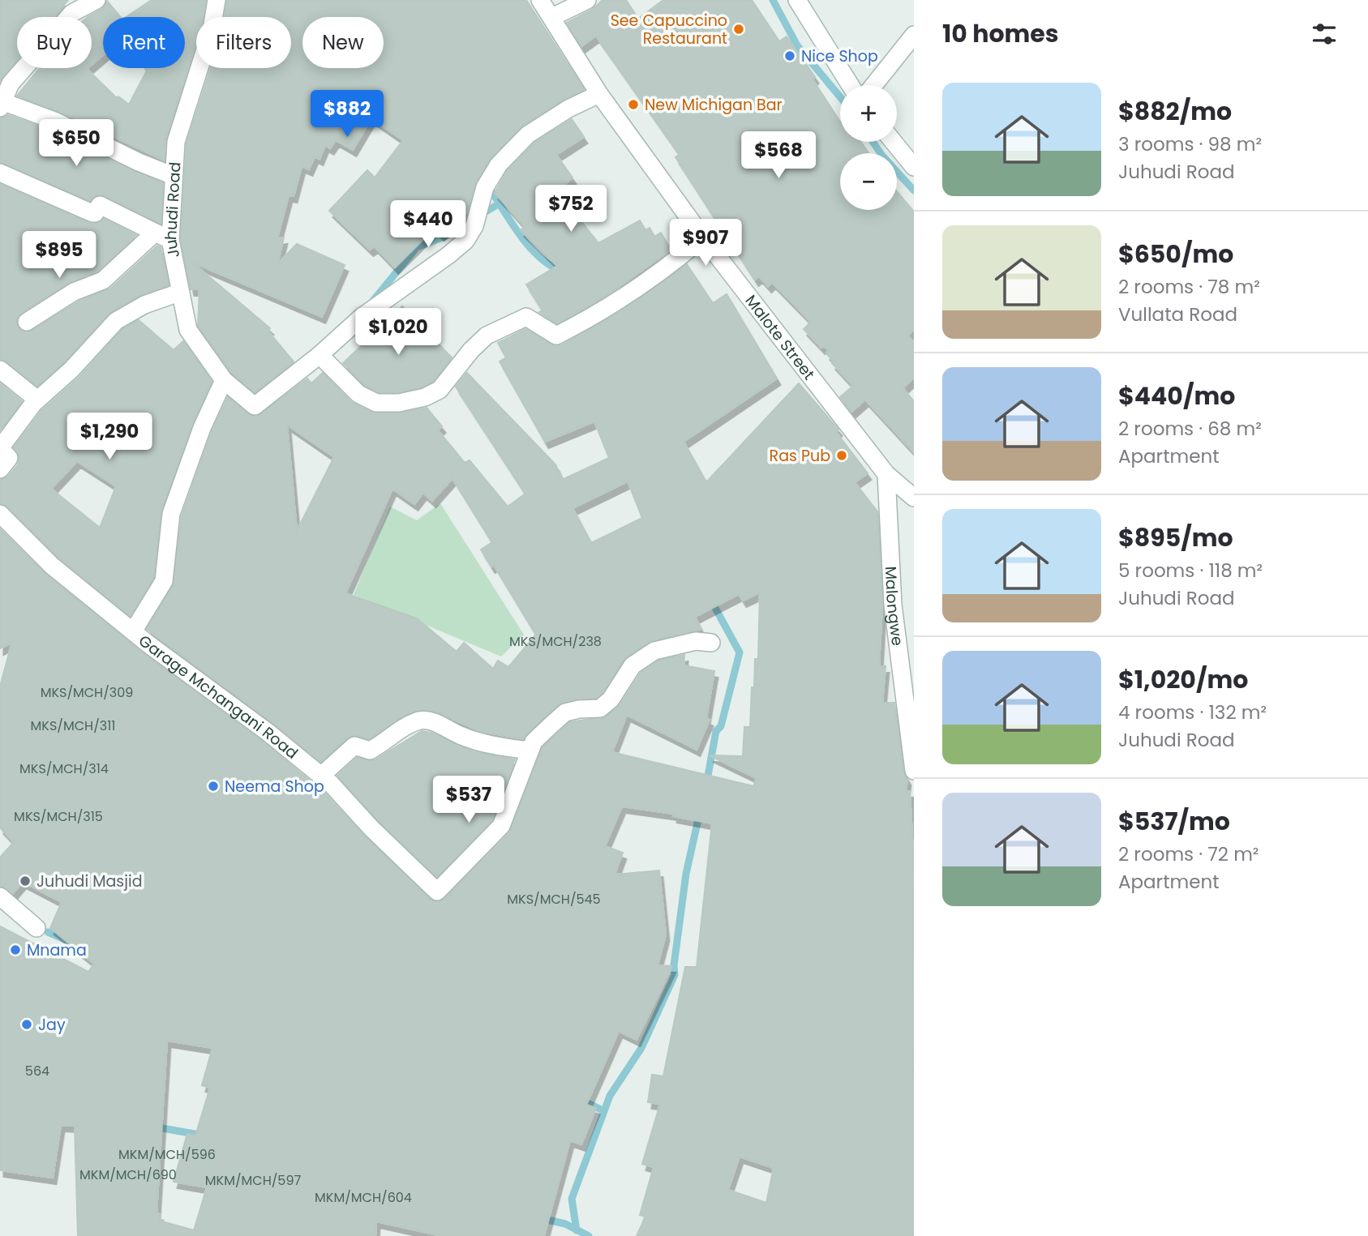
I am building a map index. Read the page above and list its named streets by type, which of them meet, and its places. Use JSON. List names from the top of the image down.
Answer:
{
  "streets": {
    "street": [
      "Juhudi Road",
      "Malote Street",
      "Malongwe",
      "Garage Mchangani Road"
    ]
  },
  "crossings": [
    ["Malote Street", "Malongwe"]
  ],
  "places": [
    "See Capuccino Restaurant",
    "Nice Shop",
    "New Michigan Bar",
    "Ras Pub",
    "Neema Shop",
    "Juhudi Masjid",
    "Mnama",
    "Jay"
  ],
  "house_numbers": [
    "MKS/MCH/238",
    "MKS/MCH/309",
    "MKS/MCH/311",
    "MKS/MCH/314",
    "MKS/MCH/315",
    "MKS/MCH/545",
    "564",
    "MKM/MCH/596",
    "MKM/MCH/690",
    "MKM/MCH/597",
    "MKM/MCH/604"
  ],
  "page": {
    "heading": "10 homes",
    "chip": [
      "Buy",
      "Rent",
      "Filters",
      "New"
    ],
    "list": [
      {
        "name": "$882/mo",
        "note": "3 rooms · 98 m² · Juhudi Road"
      },
      {
        "name": "$650/mo",
        "note": "2 rooms · 78 m² · Vullata Road"
      },
      {
        "name": "$440/mo",
        "note": "2 rooms · 68 m² · Apartment"
      },
      {
        "name": "$895/mo",
        "note": "5 rooms · 118 m² · Juhudi Road"
      },
      {
        "name": "$1,020/mo",
        "note": "4 rooms · 132 m² · Juhudi Road"
      },
      {
        "name": "$537/mo",
        "note": "2 rooms · 72 m² · Apartment"
      }
    ],
    "map_buttons": ["+", "−"],
    "price": [
      "$882",
      "$650",
      "$568",
      "$752",
      "$440",
      "$907",
      "$895",
      "$1,020",
      "$1,290",
      "$537"
    ]
  }
}
